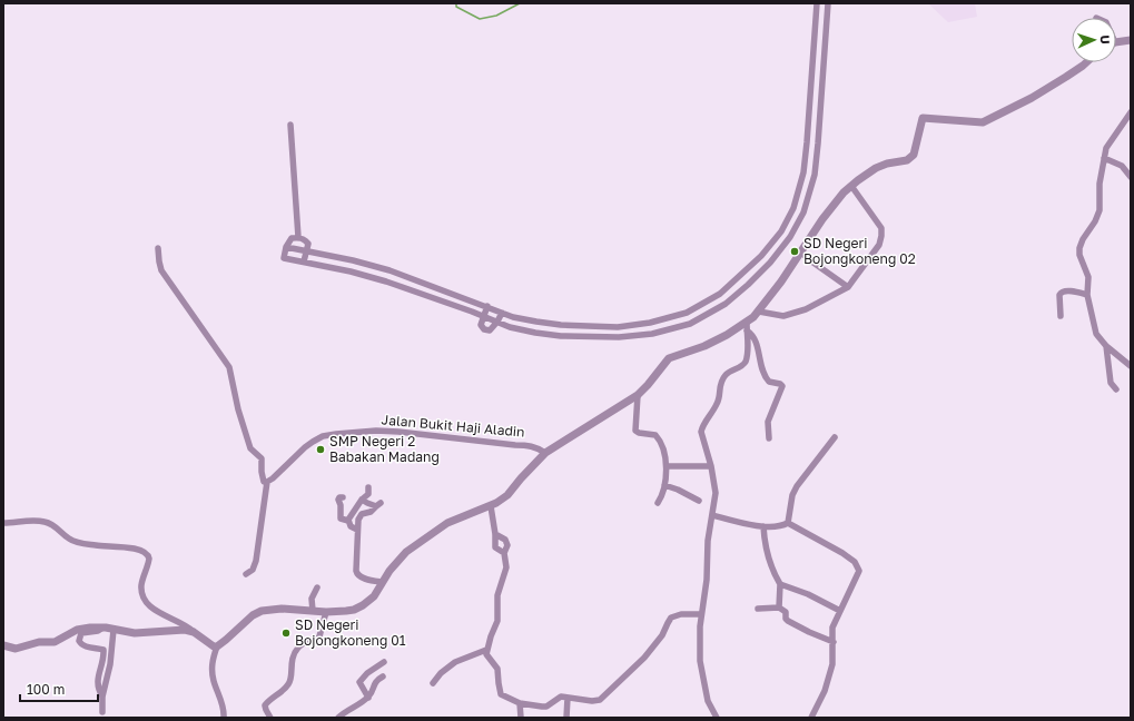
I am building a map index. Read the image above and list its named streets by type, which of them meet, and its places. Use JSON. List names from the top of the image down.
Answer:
{
  "streets": {
    "street": ["Jalan Bukit Haji Aladin"]
  },
  "places": ["SD Negeri Bojongkoneng 02", "SMP Negeri 2 Babakan Madang", "SD Negeri Bojongkoneng 01"],
  "scale_bar": "100 m",
  "north": "right"
}
